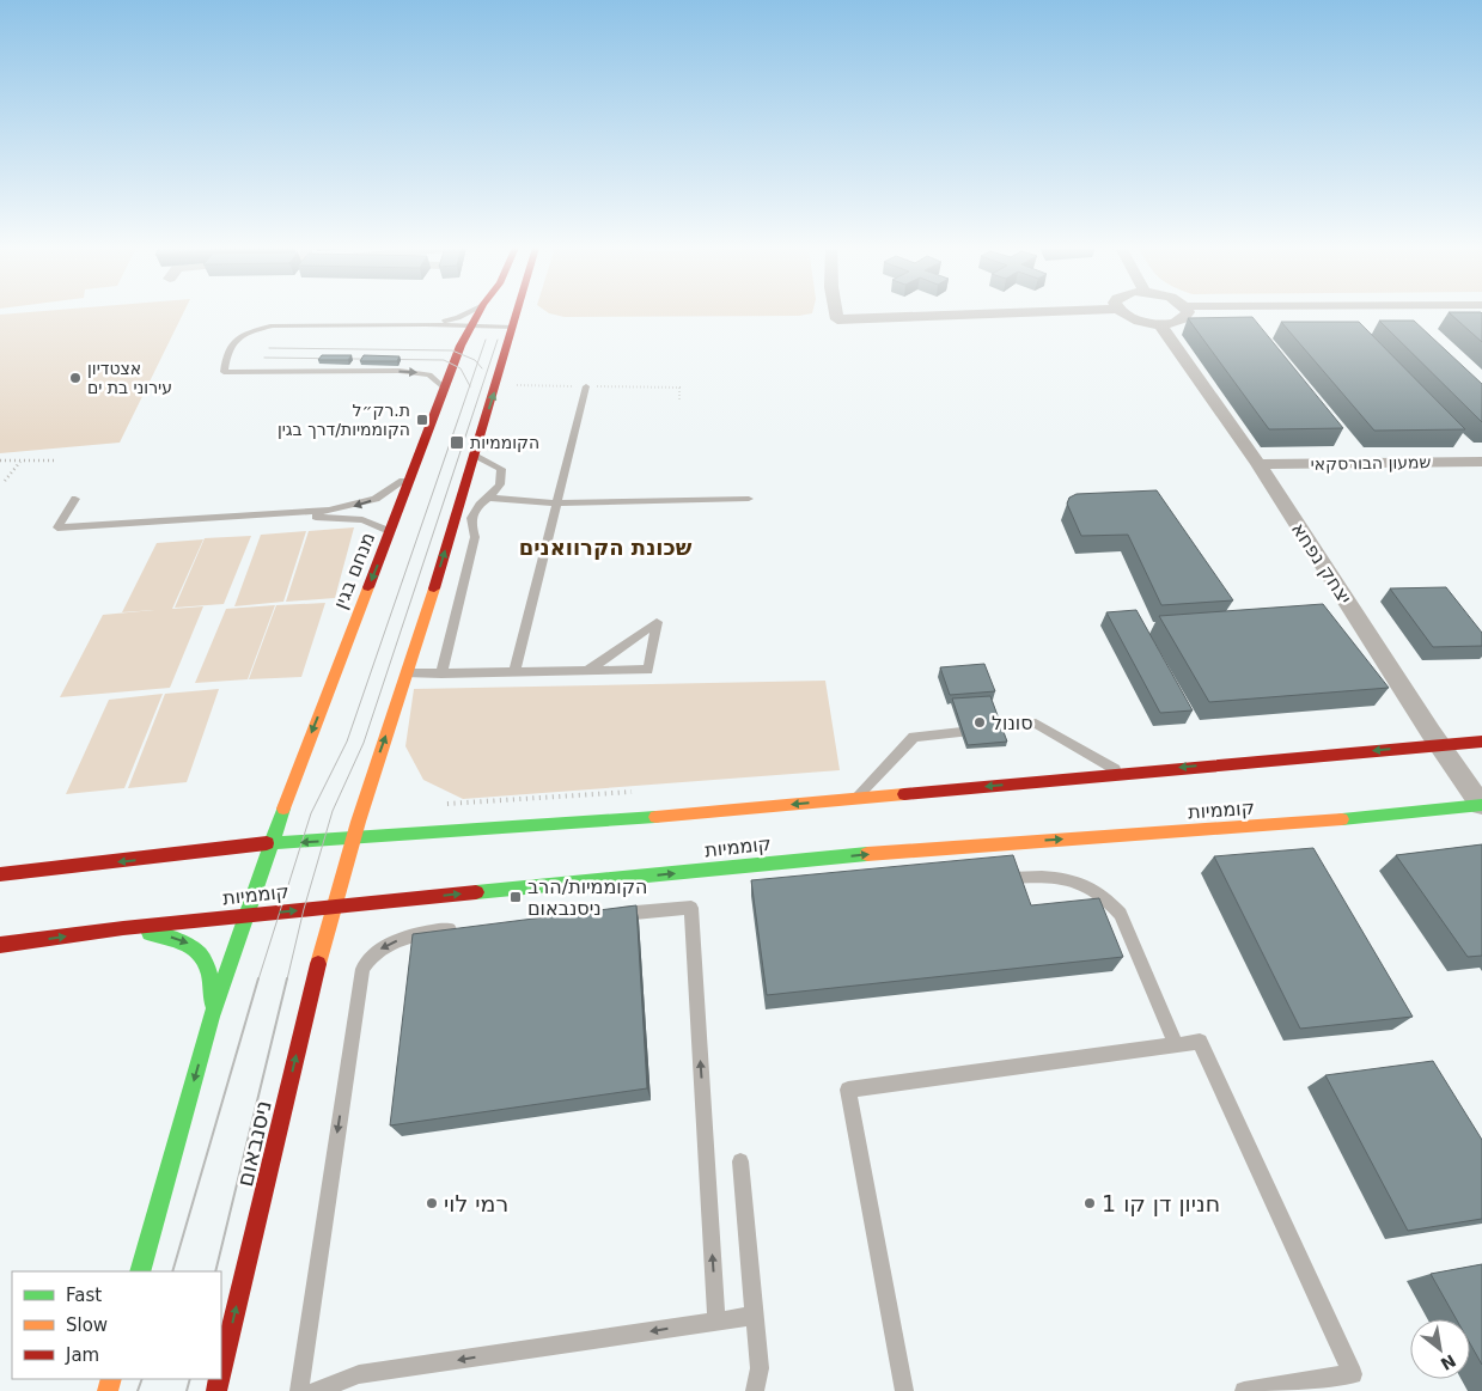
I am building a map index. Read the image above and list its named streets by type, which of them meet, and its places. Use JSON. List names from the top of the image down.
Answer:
{
  "streets": {
    "main road": ["מנחם בגין", "קוממיות", "ניסנבאום"],
    "street": ["שמעון הבורסקאי", "יצחק נפחא"]
  },
  "crossings": [
    ["שמעון הבורסקאי", "יצחק נפחא"],
    ["יצחק נפחא", "קוממיות"],
    ["מנחם בגין", "קוממיות"],
    ["קוממיות", "ניסנבאום"]
  ],
  "districts": ["שכונת הקרוואנים"],
  "places": {
    "other": [
      "אצטדיון עירוני בת ים",
      "סונול",
      "רמי לוי",
      "חניון דן קו 1"
    ],
    "transit": ["ת.רק״ל הקוממיות/דרך בגין", "הקוממיות", "הקוממיות/הרב ניסנבאום"]
  },
  "legend": ["Fast", "Slow", "Jam"],
  "north": "bottom right"
}
